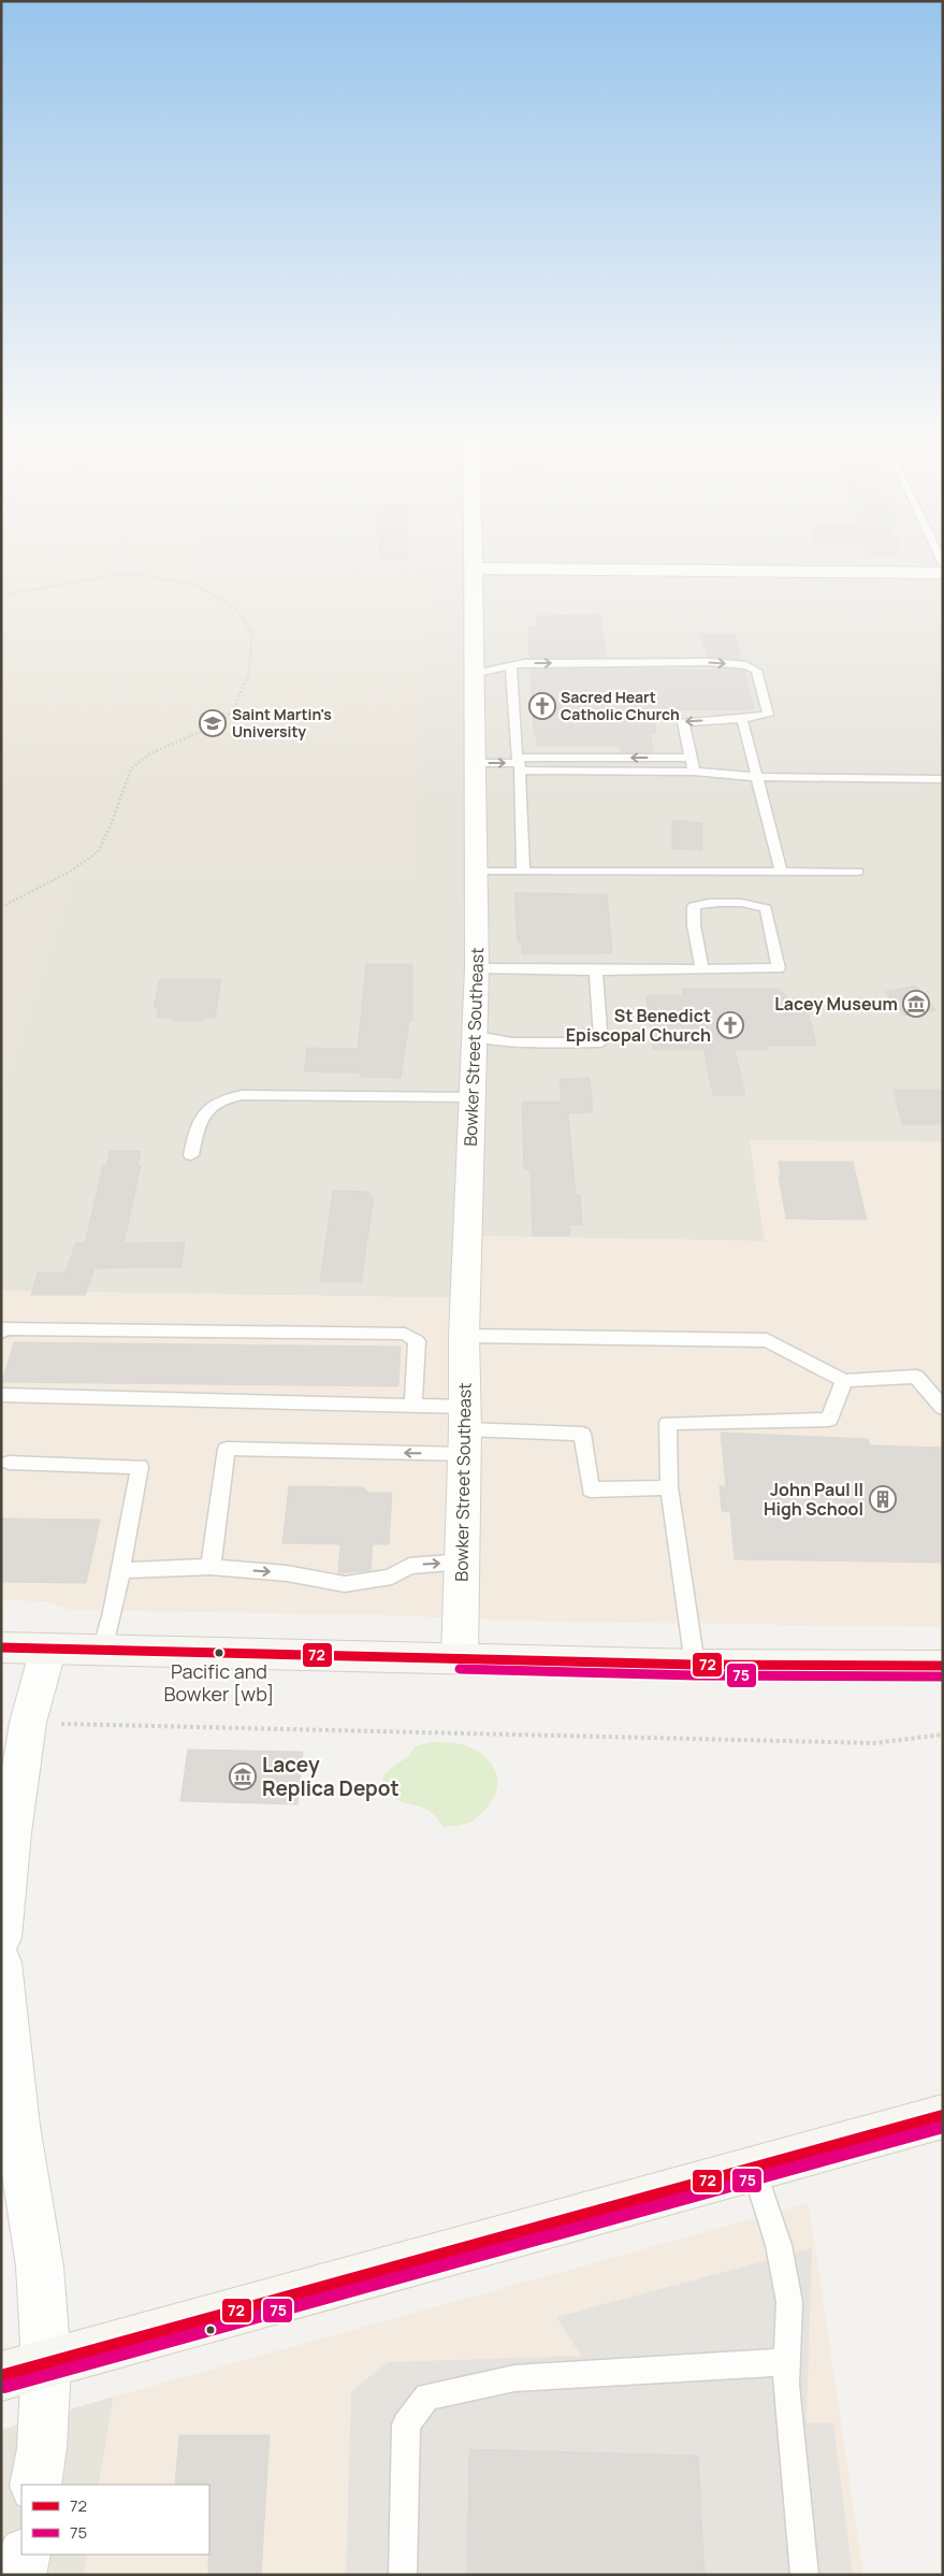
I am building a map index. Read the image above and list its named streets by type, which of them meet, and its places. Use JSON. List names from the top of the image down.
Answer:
{
  "streets": {
    "street": ["Bowker Street Southeast"]
  },
  "places": {
    "church": ["Sacred Heart Catholic Church", "St Benedict Episcopal Church"],
    "school or university": ["Saint Martin's University"],
    "museum": ["Lacey Museum", "Lacey Replica Depot"],
    "building": ["John Paul II High School"],
    "other": ["Pacific and Bowker [wb]"]
  },
  "lines": ["transit line 72", "transit line 75"],
  "legend": ["72", "75"]
}
